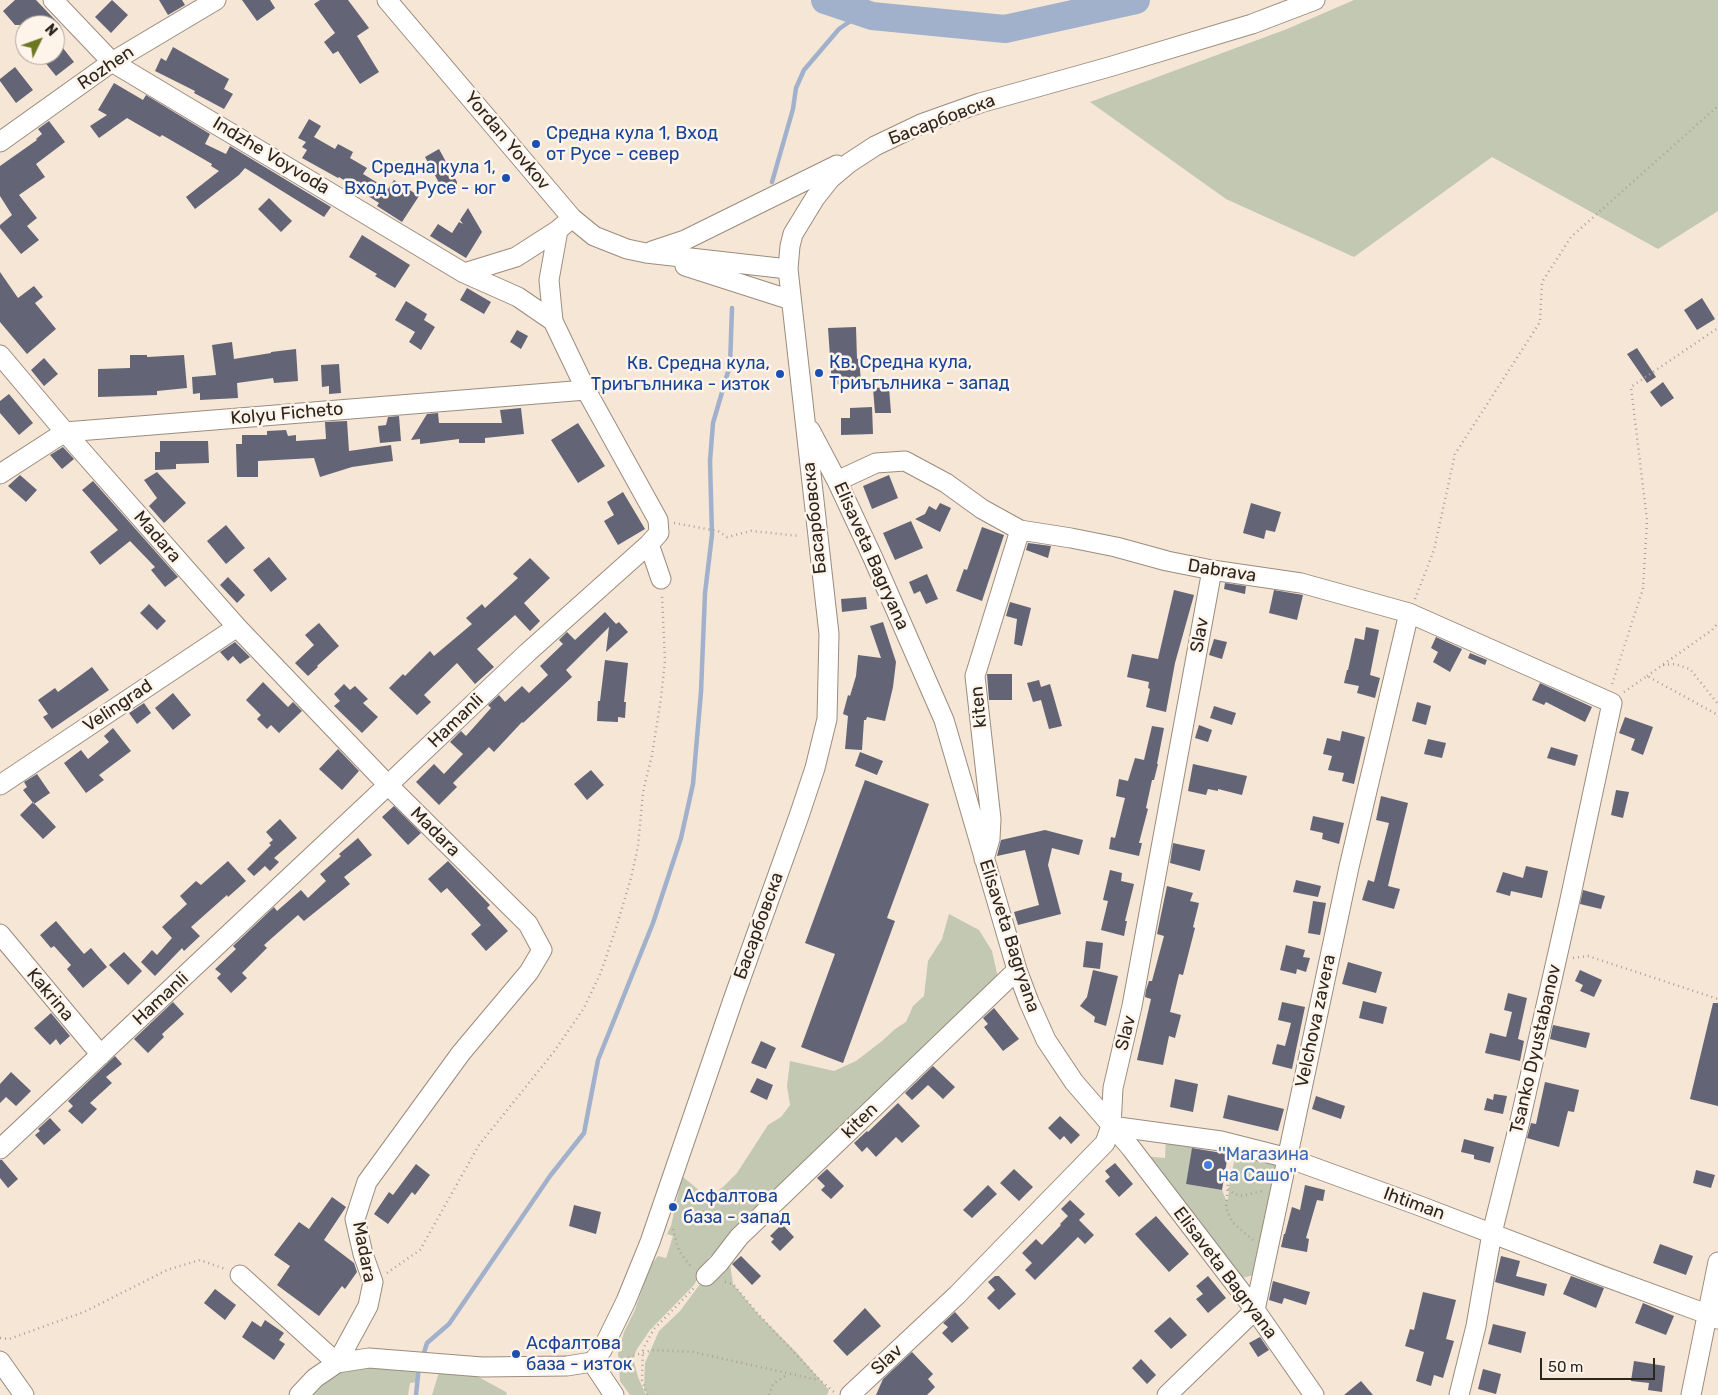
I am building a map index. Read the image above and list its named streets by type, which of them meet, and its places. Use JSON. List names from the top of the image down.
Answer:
{
  "streets": {
    "street": [
      "Rozhen",
      "Басарбовска",
      "Yordan Yovkov",
      "Indzhe Voyvoda",
      "Kolyu Ficheto",
      "Madara",
      "Elisaveta Bagryana",
      "Dabrava",
      "Slav",
      "Velingrad",
      "kiten",
      "Hamanli",
      "Kakrina",
      "Velchova zavera",
      "Tsanko Dyustabanov",
      "Ihtiman"
    ]
  },
  "crossings": [
    ["Rozhen", "Indzhe Voyvoda"],
    ["Басарбовска", "Elisaveta Bagryana"],
    ["Kolyu Ficheto", "Madara"],
    ["Madara", "Velingrad"],
    ["Madara", "Hamanli"],
    ["Elisaveta Bagryana", "Dabrava"],
    ["Elisaveta Bagryana", "Slav"],
    ["Elisaveta Bagryana", "kiten"],
    ["Elisaveta Bagryana", "Velchova zavera"],
    ["Elisaveta Bagryana", "Ihtiman"],
    ["Dabrava", "Slav"],
    ["Dabrava", "kiten"],
    ["Dabrava", "Velchova zavera"],
    ["Dabrava", "Tsanko Dyustabanov"],
    ["Slav", "Ihtiman"],
    ["Hamanli", "Kakrina"],
    ["Velchova zavera", "Ihtiman"],
    ["Tsanko Dyustabanov", "Ihtiman"]
  ],
  "places": [
    "Средна кула 1, Вход от Русе - север",
    "Средна кула 1, Вход от Русе - юг",
    "Кв. Средна кула, Триъгълника - запад",
    "Кв. Средна кула, Триъгълника - изток",
    "''Магазина на Сашо''",
    "Асфалтова база - запад",
    "Асфалтова база - изток"
  ],
  "scale_bar": "50 m",
  "north": "top right"
}
